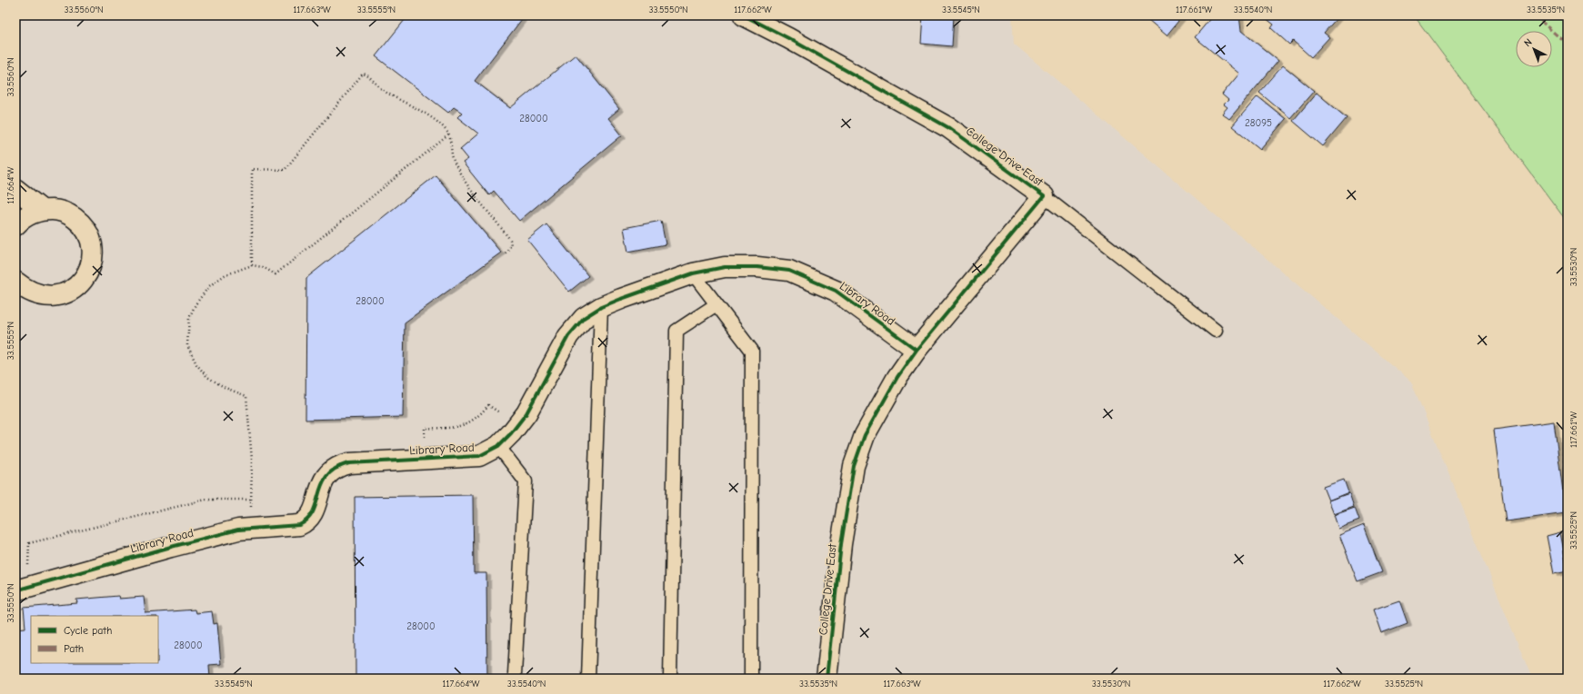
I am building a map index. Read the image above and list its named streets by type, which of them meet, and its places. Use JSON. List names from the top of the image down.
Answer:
{
  "streets": {
    "street": ["College Drive East", "Library Road"]
  },
  "crossings": [
    ["College Drive East", "Library Road"]
  ],
  "house_numbers": [
    "28000",
    "28095",
    "28000",
    "28000",
    "28000"
  ],
  "legend": ["Cycle path", "Path"],
  "north": "top left",
  "coordinates": [
    "33.5560°N",
    "117.663°W",
    "33.5555°N",
    "33.5550°N",
    "117.662°W",
    "33.5545°N",
    "117.661°W",
    "33.5540°N",
    "33.5535°N",
    "117.664°W",
    "33.5530°N",
    "33.5525°N"
  ]
}
